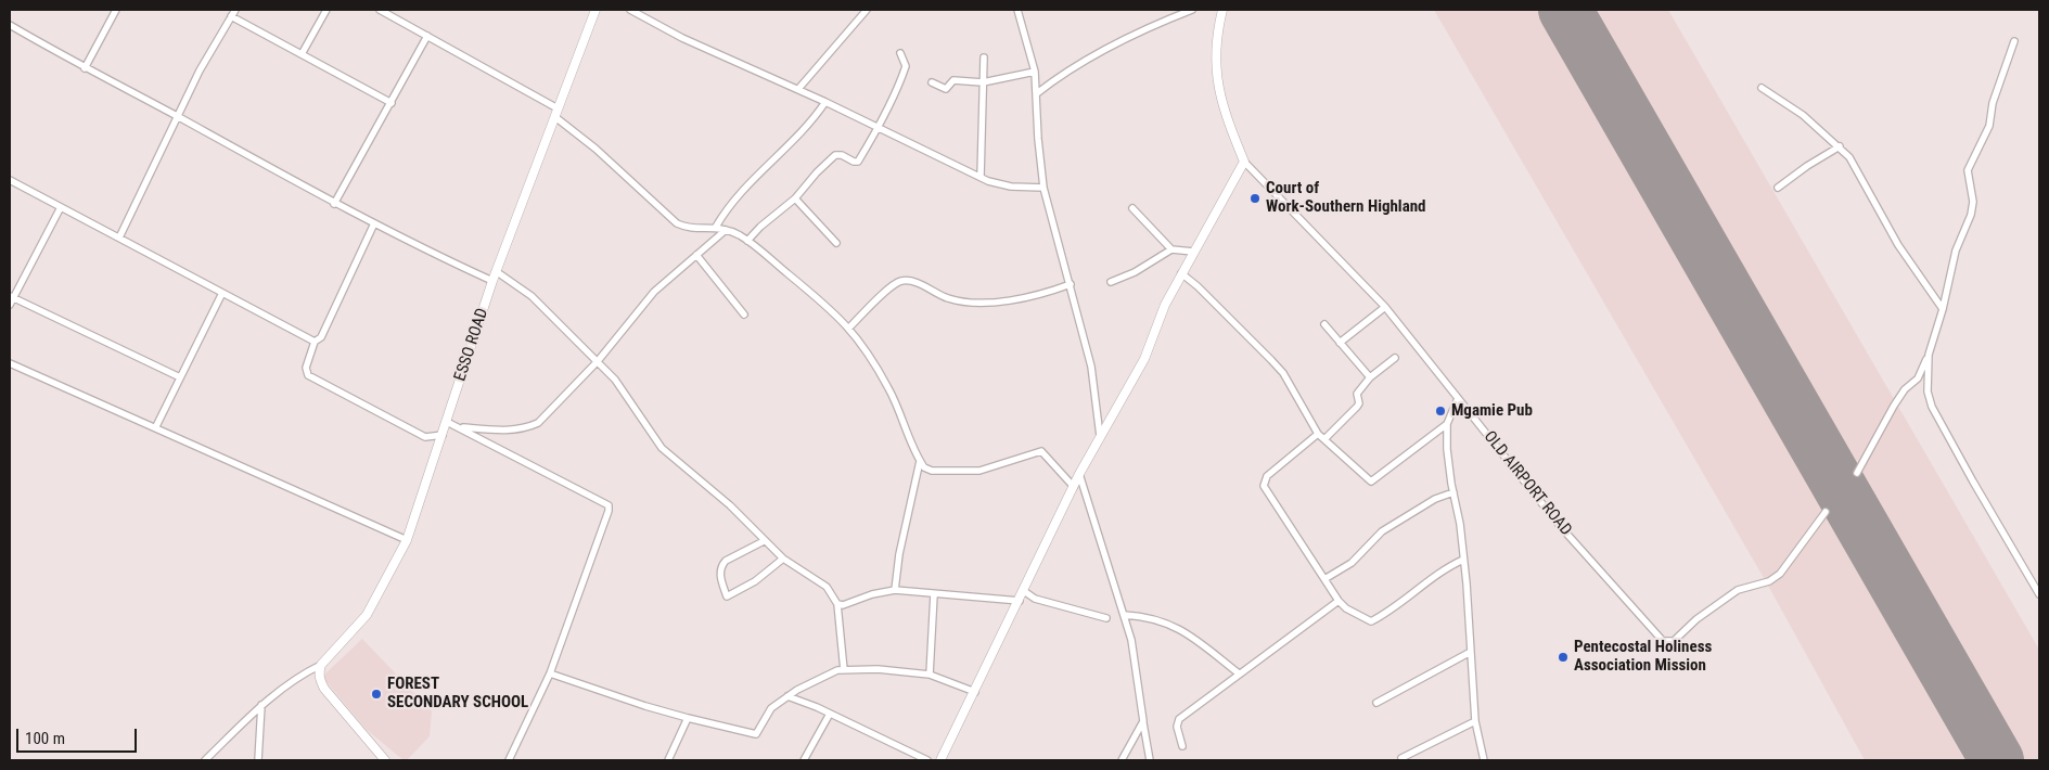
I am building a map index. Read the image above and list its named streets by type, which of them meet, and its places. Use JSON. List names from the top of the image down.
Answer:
{
  "streets": {
    "street": ["ESSO ROAD", "OLD AIRPORT ROAD"]
  },
  "places": [
    "Court of Work-Southern Highland",
    "Mgamie Pub",
    "Pentecostal Holiness Association Mission",
    "FOREST SECONDARY SCHOOL"
  ],
  "scale_bar": "100 m"
}
